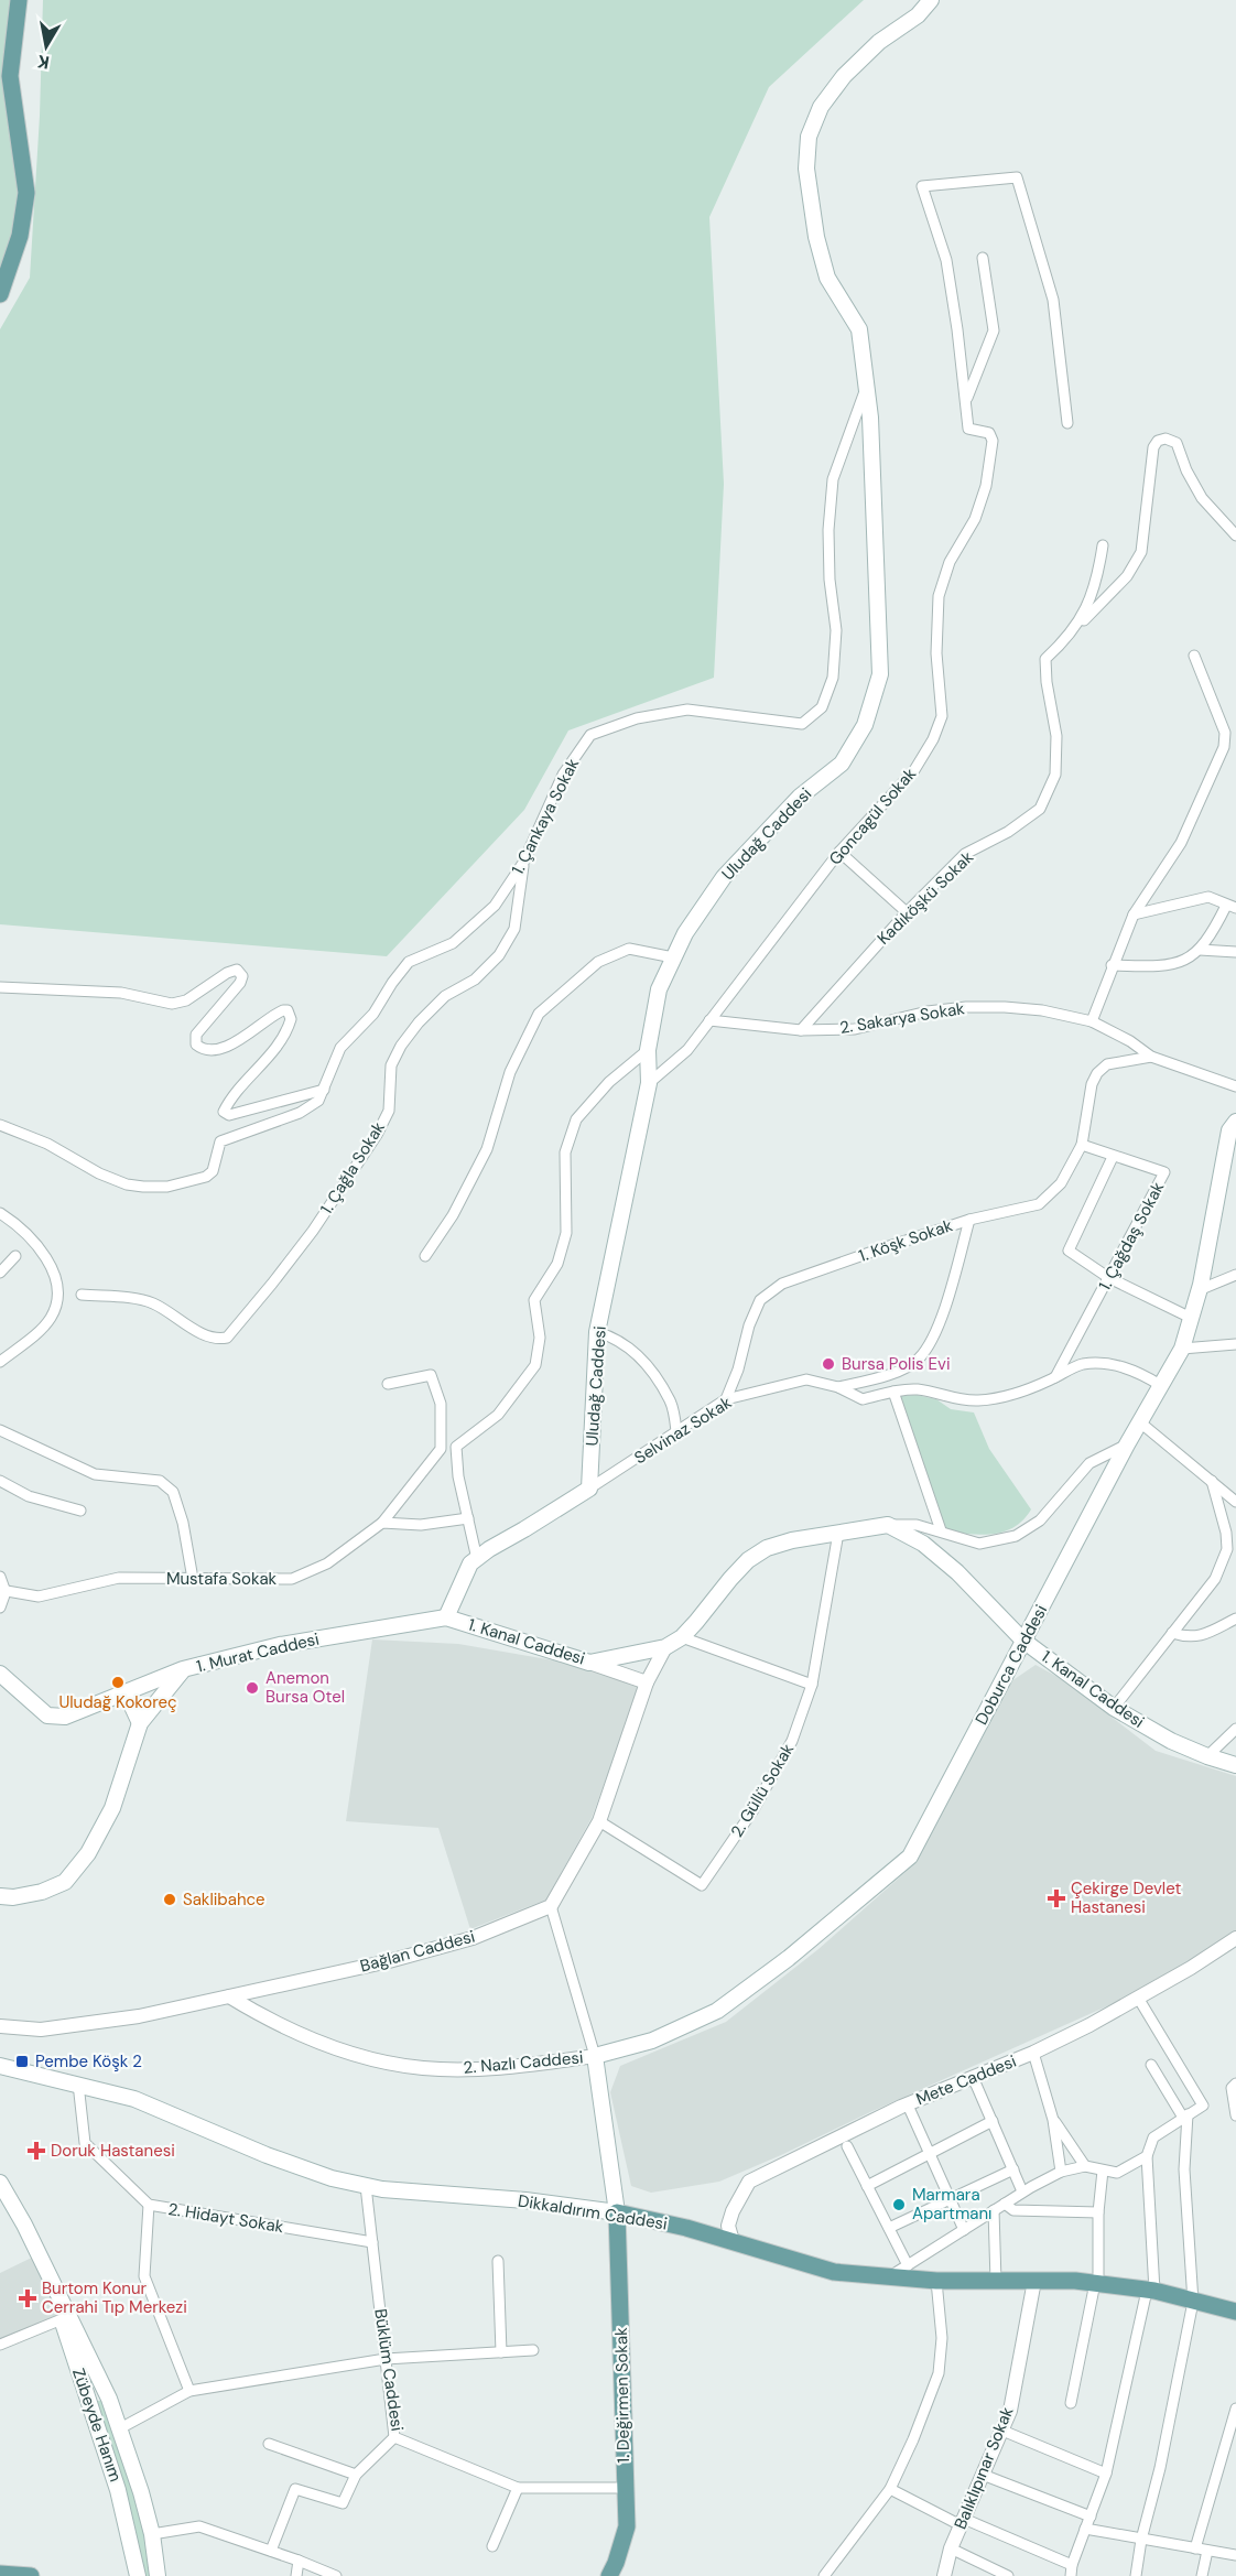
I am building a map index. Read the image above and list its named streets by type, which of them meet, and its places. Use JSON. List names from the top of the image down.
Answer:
{
  "streets": {
    "main road": [
      "Uludağ Caddesi",
      "1. Kanal Caddesi",
      "1. Murat Caddesi",
      "Doburca Caddesi",
      "Dikkaldırım Caddesi",
      "1. Değirmen Sokak",
      "Zübeyde Hanım"
    ],
    "street": [
      "1. Çankaya Sokak",
      "Goncagül Sokak",
      "Kadıköşkü Sokak",
      "2. Sakarya Sokak",
      "1. Çağla Sokak",
      "1. Çağdaş Sokak",
      "1. Köşk Sokak",
      "Selvinaz Sokak",
      "Mustafa Sokak",
      "2. Güllü Sokak",
      "Bağlan Caddesi",
      "2. Nazlı Caddesi",
      "Mete Caddesi",
      "2. Hidayt Sokak",
      "Büklüm Caddesi",
      "Balıklıpınar Sokak"
    ]
  },
  "crossings": [
    ["1. Çankaya Sokak", "Uludağ Caddesi"],
    ["1. Çankaya Sokak", "1. Çağla Sokak"],
    ["Goncagül Sokak", "Uludağ Caddesi"],
    ["Uludağ Caddesi", "Selvinaz Sokak"],
    ["Kadıköşkü Sokak", "2. Sakarya Sokak"],
    ["1. Çağdaş Sokak", "Selvinaz Sokak"],
    ["1. Köşk Sokak", "Selvinaz Sokak"],
    ["Selvinaz Sokak", "Doburca Caddesi"],
    ["1. Kanal Caddesi", "1. Murat Caddesi"],
    ["1. Kanal Caddesi", "Doburca Caddesi"],
    ["1. Kanal Caddesi", "2. Güllü Sokak"],
    ["Doburca Caddesi", "2. Nazlı Caddesi"],
    ["Bağlan Caddesi", "2. Nazlı Caddesi"],
    ["Mete Caddesi", "Dikkaldırım Caddesi"],
    ["Dikkaldırım Caddesi", "2. Hidayt Sokak"],
    ["Dikkaldırım Caddesi", "Büklüm Caddesi"],
    ["Dikkaldırım Caddesi", "1. Değirmen Sokak"],
    ["Dikkaldırım Caddesi", "Balıklıpınar Sokak"],
    ["2. Hidayt Sokak", "Büklüm Caddesi"],
    ["Büklüm Caddesi", "1. Değirmen Sokak"]
  ],
  "places": {
    "other": [
      "Bursa Polis Evi",
      "Uludağ Kokoreç",
      "Anemon Bursa Otel",
      "Saklibahce",
      "Marmara Apartmanı"
    ],
    "health": ["Çekirge Devlet Hastanesi", "Doruk Hastanesi", "Burtom Konur Cerrahi Tıp Merkezi"],
    "transit": ["Pembe Köşk 2"]
  },
  "north": "bottom"
}
